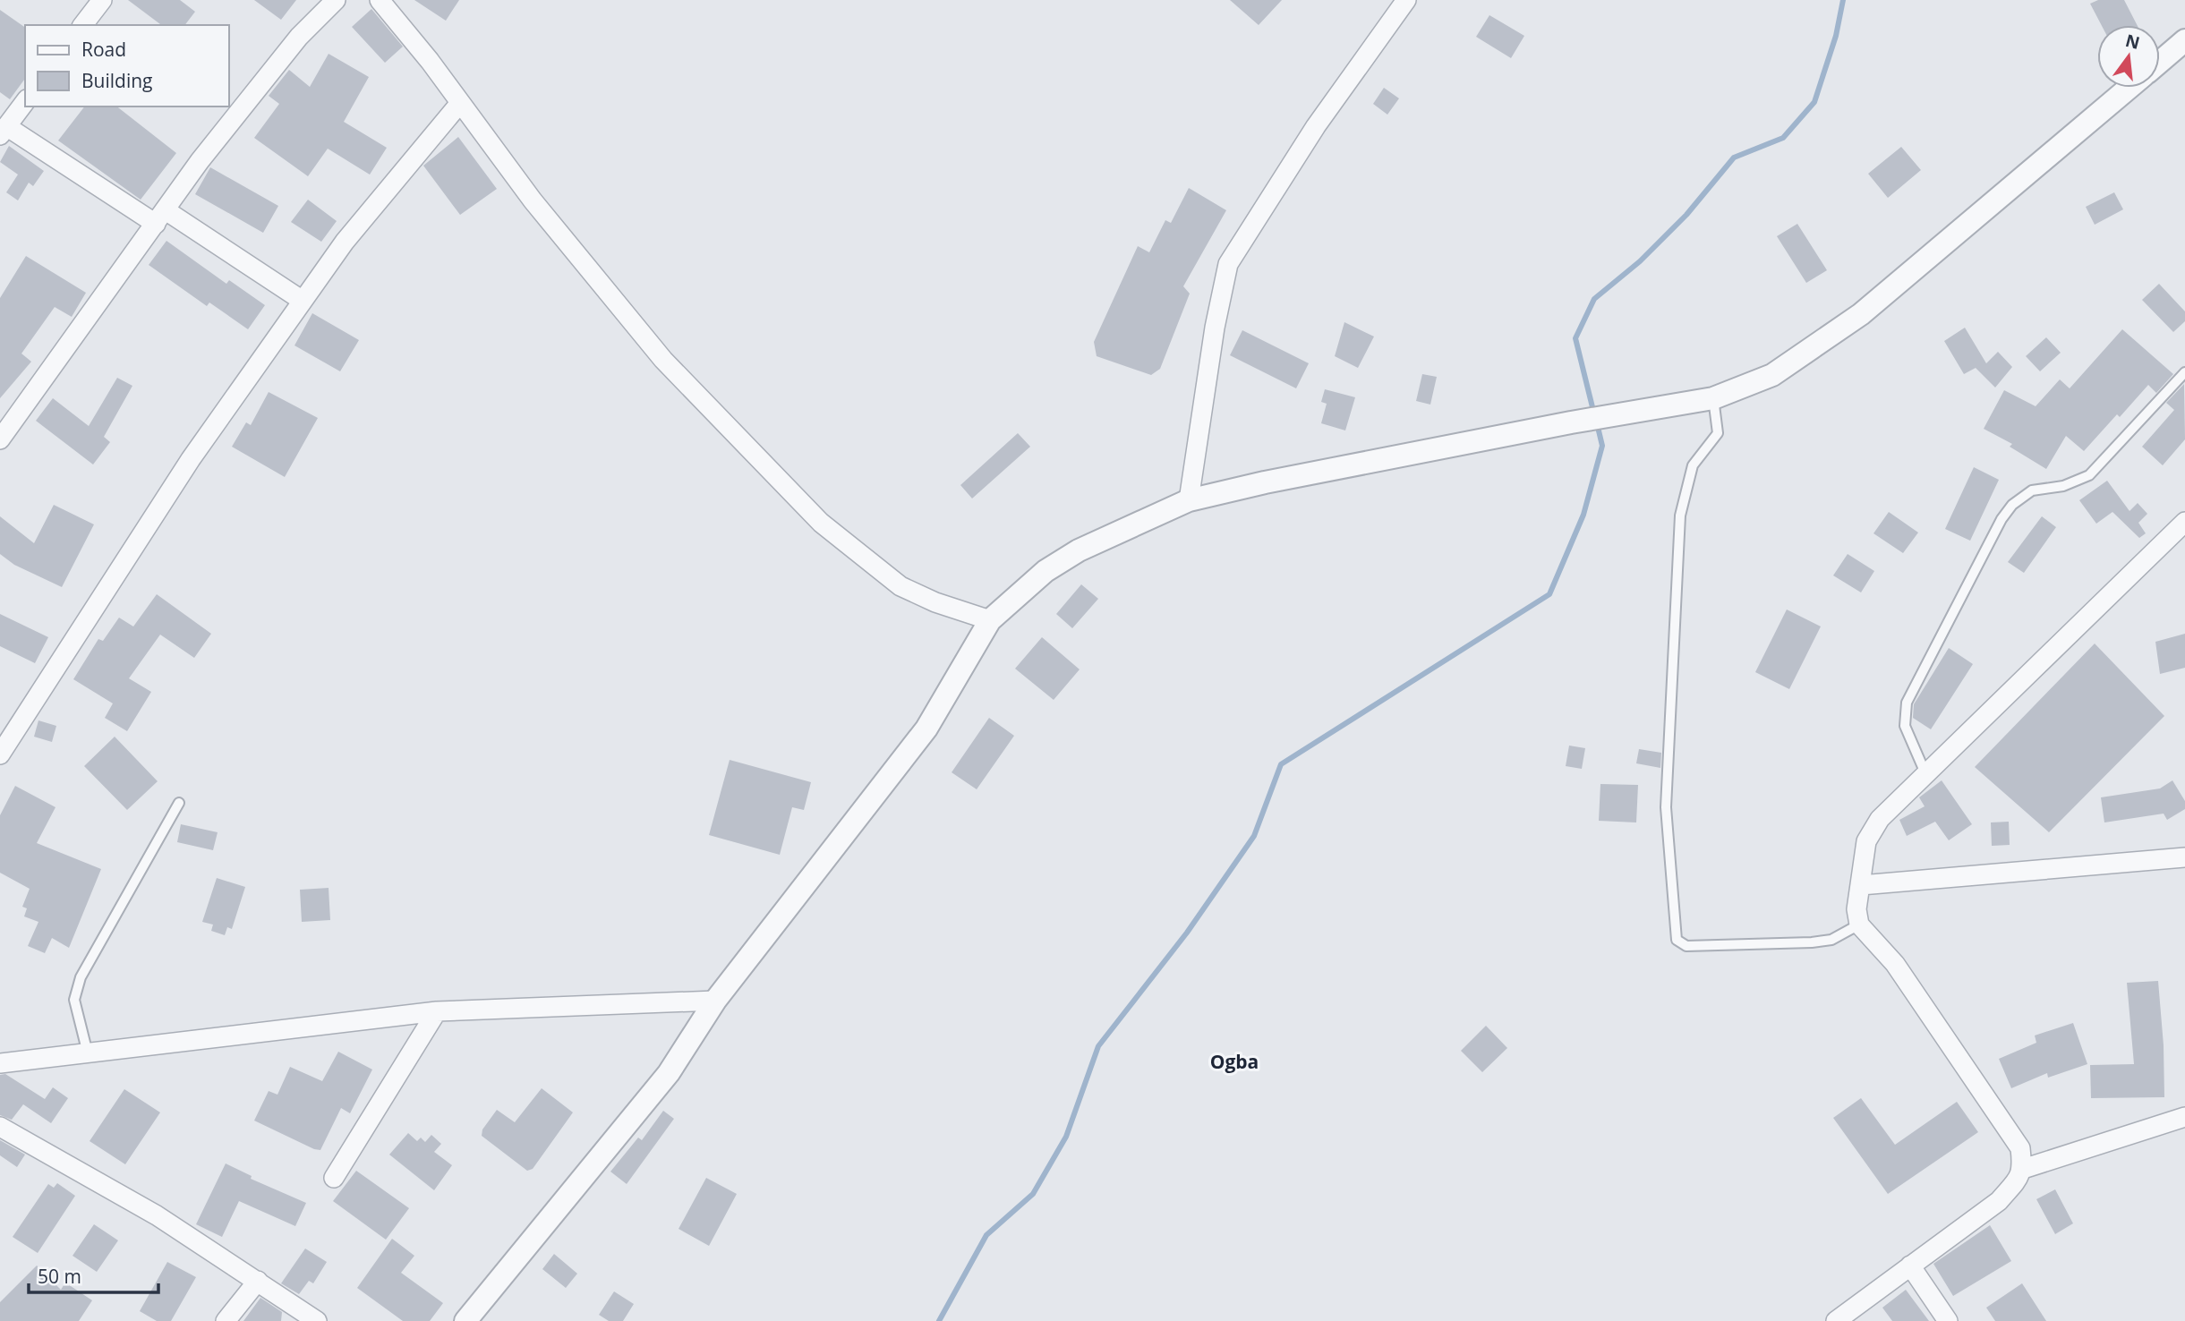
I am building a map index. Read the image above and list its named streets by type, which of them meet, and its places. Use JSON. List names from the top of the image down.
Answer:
{
  "districts": ["Ogba"],
  "legend": ["Road", "Building"],
  "scale_bar": "50 m",
  "north": "top"
}
